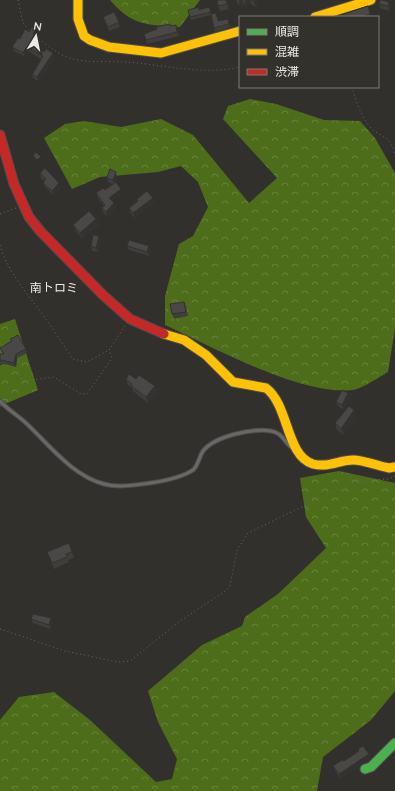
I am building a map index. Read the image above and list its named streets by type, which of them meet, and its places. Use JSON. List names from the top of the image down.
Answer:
{
  "districts": ["南トロミ"],
  "legend": ["順調", "混雑", "渋滞"],
  "north": "top"
}
